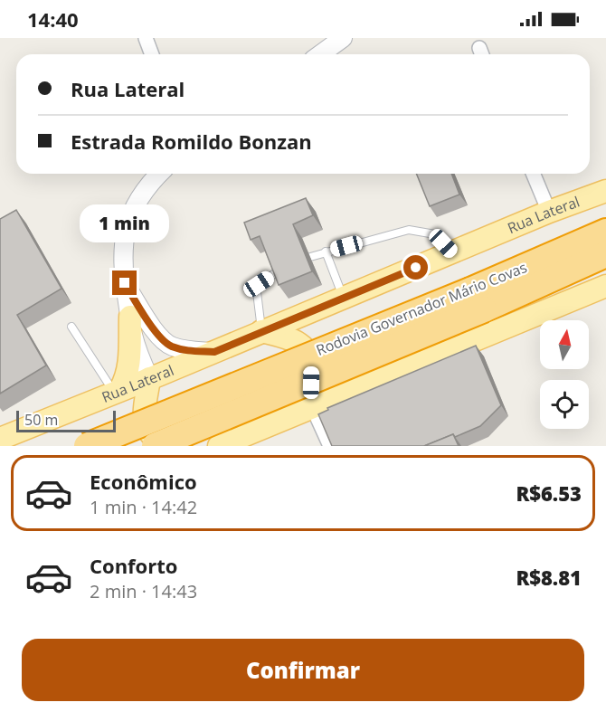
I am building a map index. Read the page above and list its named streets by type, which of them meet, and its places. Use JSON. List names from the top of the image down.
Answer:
{
  "streets": {
    "highway": ["Rodovia Governador Mário Covas"],
    "main road": ["Rua Lateral"]
  },
  "scale_bar": "50 m",
  "north": "top",
  "page": {
    "status": "14:40",
    "banner": ["Rua Lateral", "Estrada Romildo Bonzan"],
    "bubble": "1 min",
    "scale": "50 m",
    "list": [
      {
        "name": "Econômico",
        "note": "1 min · 14:42",
        "value": "R$6.53"
      },
      {
        "name": "Conforto",
        "note": "2 min · 14:43",
        "value": "R$8.81"
      }
    ],
    "buttons": "Confirmar"
  }
}
